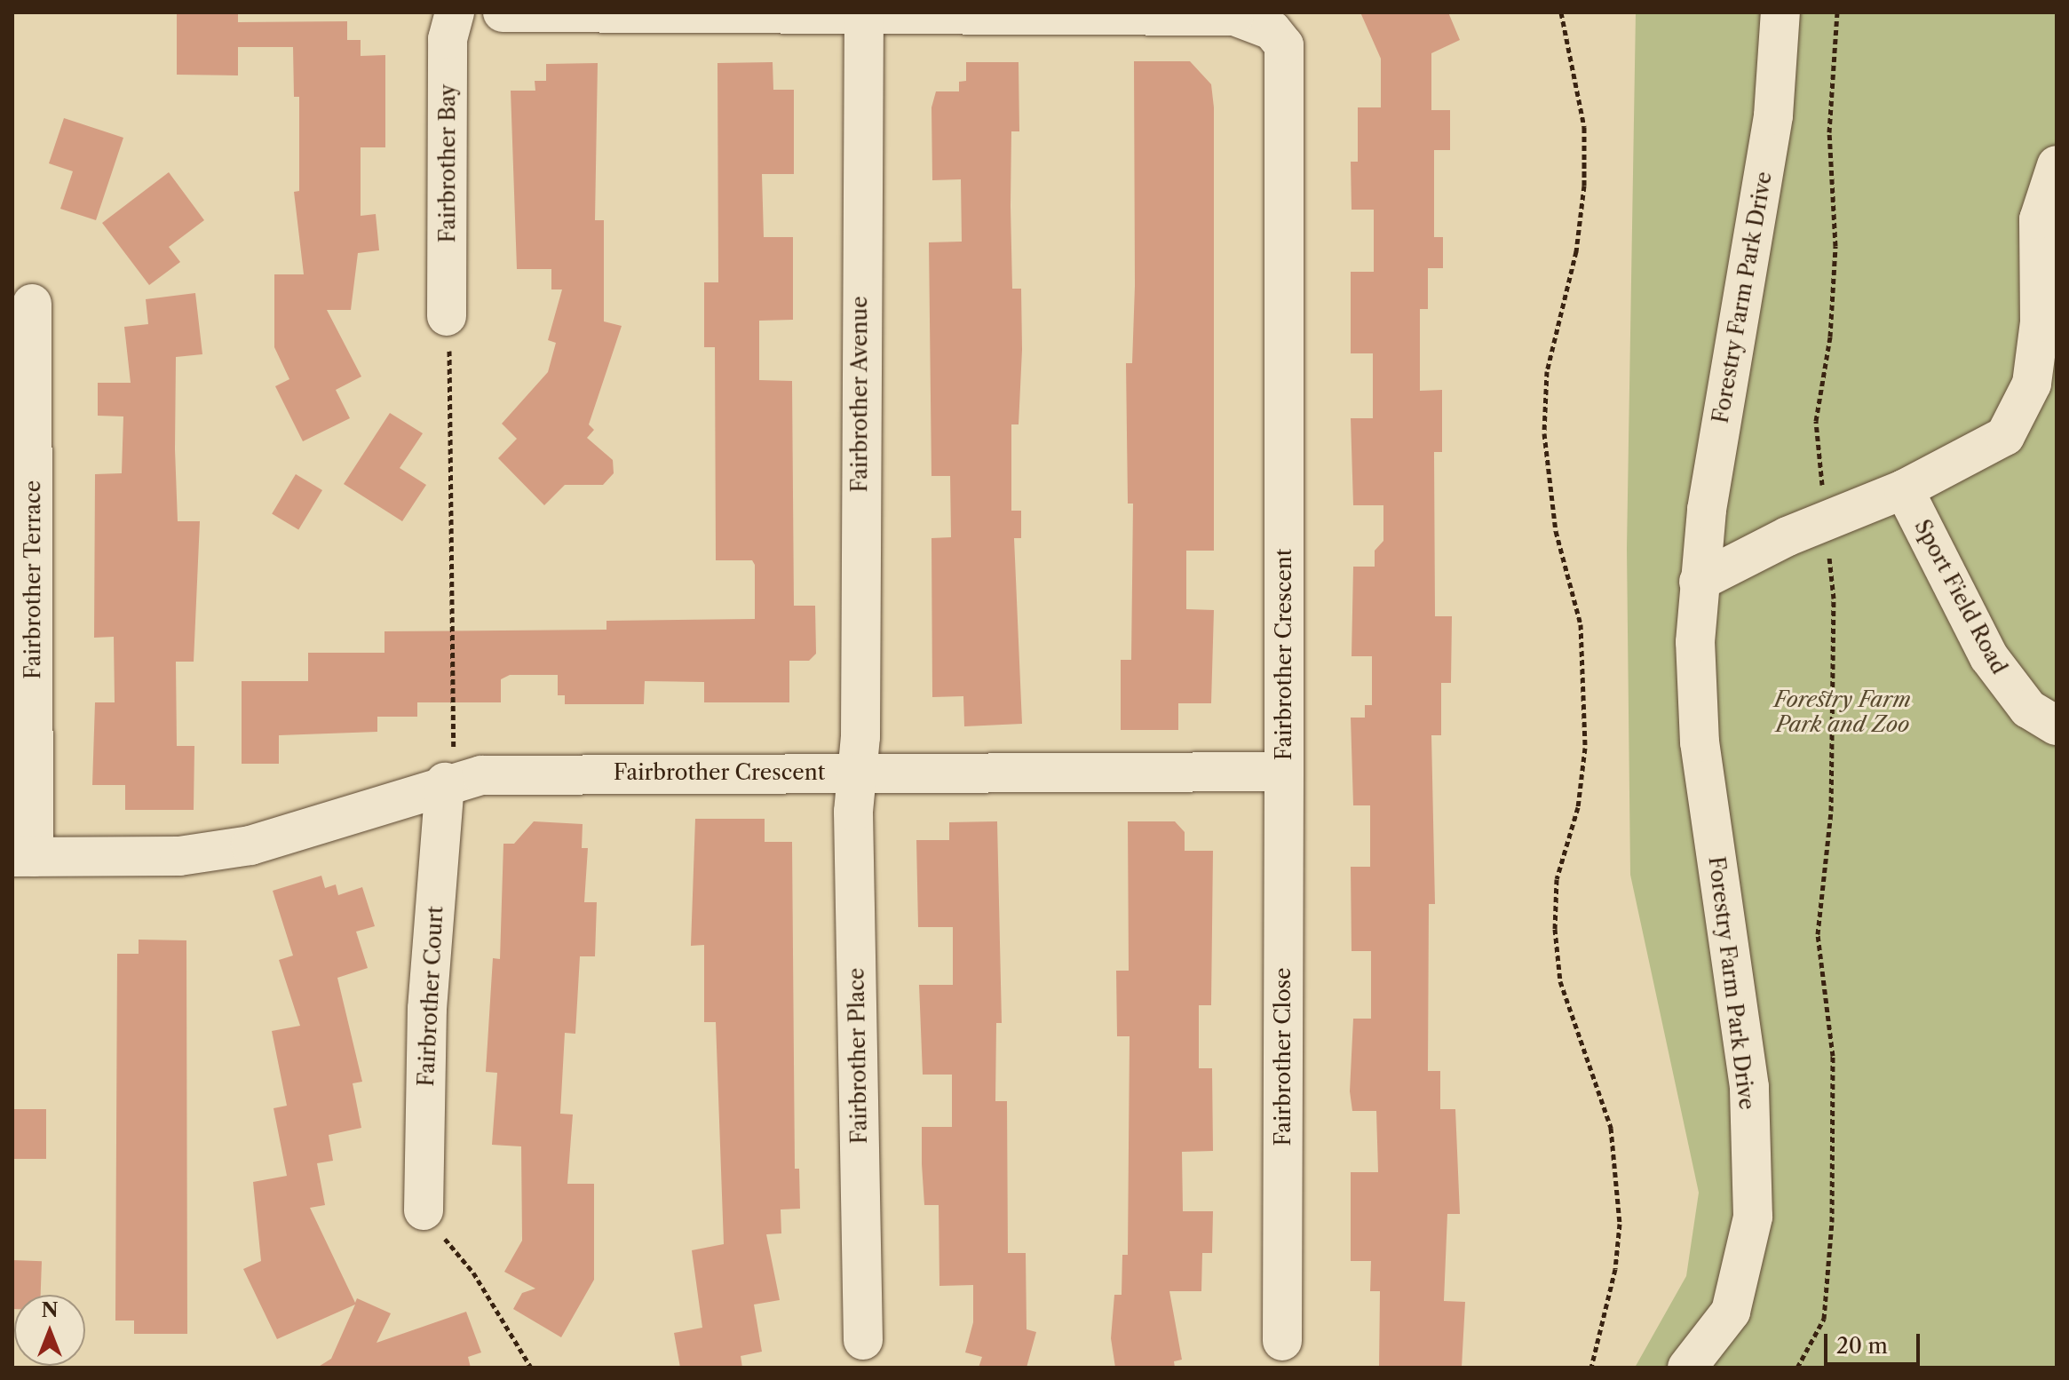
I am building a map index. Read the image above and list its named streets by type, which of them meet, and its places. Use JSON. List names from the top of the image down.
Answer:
{
  "streets": {
    "street": [
      "Fairbrother Bay",
      "Forestry Farm Park Drive",
      "Fairbrother Avenue",
      "Fairbrother Terrace",
      "Sport Field Road",
      "Fairbrother Crescent",
      "Fairbrother Court",
      "Fairbrother Place",
      "Fairbrother Close"
    ]
  },
  "crossings": [
    ["Fairbrother Avenue", "Fairbrother Crescent"],
    ["Fairbrother Avenue", "Fairbrother Place"],
    ["Fairbrother Terrace", "Fairbrother Crescent"],
    ["Fairbrother Crescent", "Fairbrother Court"],
    ["Fairbrother Crescent", "Fairbrother Place"],
    ["Fairbrother Crescent", "Fairbrother Close"]
  ],
  "parks": ["Forestry Farm Park and Zoo"],
  "scale_bar": "20 m",
  "north": "top"
}
